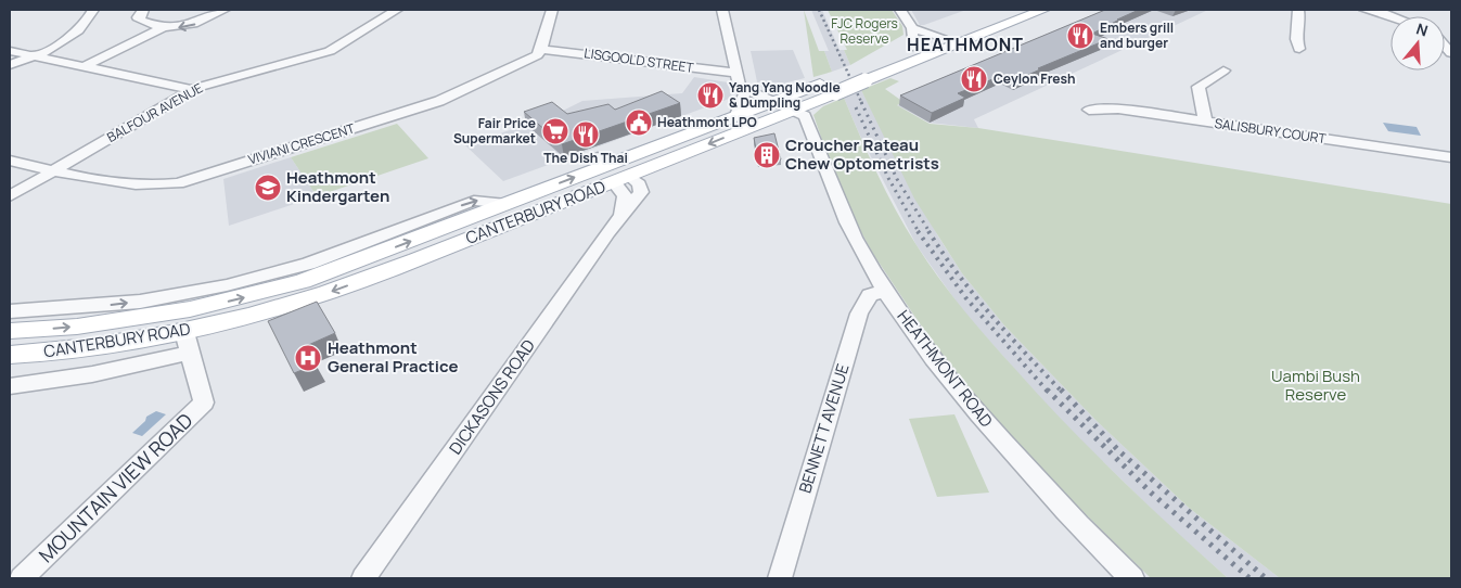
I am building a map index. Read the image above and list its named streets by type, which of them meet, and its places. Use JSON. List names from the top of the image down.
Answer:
{
  "streets": {
    "main road": ["CANTERBURY ROAD"],
    "street": [
      "LISGOOLD STREET",
      "BALFOUR AVENUE",
      "SALISBURY COURT",
      "VIVIANI CRESCENT",
      "HEATHMONT ROAD",
      "DICKASONS ROAD",
      "BENNETT AVENUE",
      "MOUNTAIN VIEW ROAD"
    ]
  },
  "crossings": [
    ["LISGOOLD STREET", "VIVIANI CRESCENT"],
    ["BALFOUR AVENUE", "VIVIANI CRESCENT"],
    ["CANTERBURY ROAD", "HEATHMONT ROAD"],
    ["CANTERBURY ROAD", "DICKASONS ROAD"],
    ["CANTERBURY ROAD", "MOUNTAIN VIEW ROAD"],
    ["HEATHMONT ROAD", "BENNETT AVENUE"]
  ],
  "districts": ["HEATHMONT"],
  "parks": ["FJC Rogers Reserve", "Uambi Bush Reserve"],
  "places": {
    "restaurant": [
      "Embers grill and burger",
      "Ceylon Fresh",
      "Yang Yang Noodle & Dumpling",
      "The Dish Thai"
    ],
    "public building": ["Heathmont LPO"],
    "supermarket": ["Fair Price Supermarket"],
    "building": ["Croucher Rateau Chew Optometrists"],
    "school or university": ["Heathmont Kindergarten"],
    "hospital": ["Heathmont General Practice"]
  },
  "north": "top"
}
